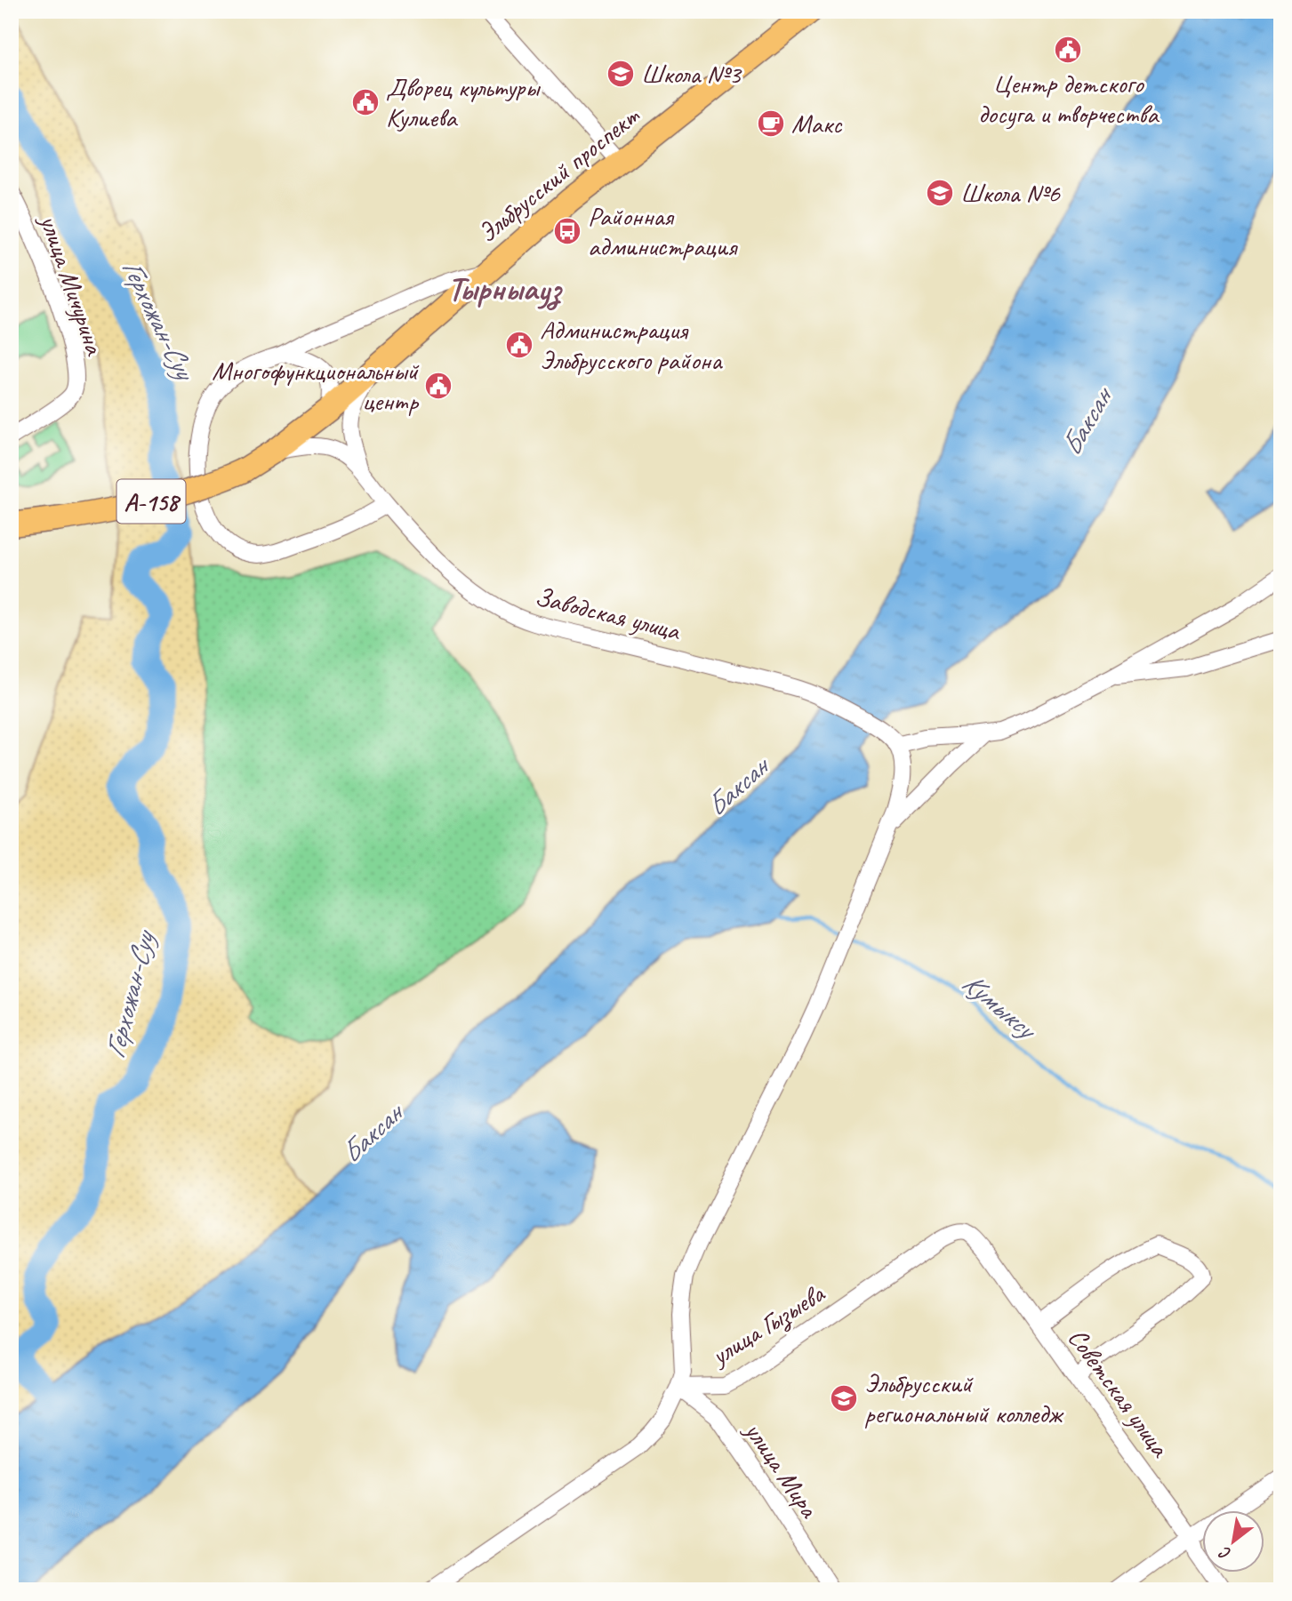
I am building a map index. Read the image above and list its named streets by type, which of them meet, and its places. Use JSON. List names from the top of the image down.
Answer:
{
  "streets": {
    "main road": ["Эльбрусский проспект", "А-158"],
    "street": [
      "улица Мичурина",
      "Заводская улица",
      "улица Гызыева",
      "Советская улица",
      "улица Мира"
    ]
  },
  "crossings": [
    ["улица Гызыева", "Советская улица"],
    ["улица Гызыева", "улица Мира"]
  ],
  "districts": ["Тырныауз"],
  "water": ["Герхожан-Суу", "Баксан", "Кумыксу"],
  "places": {
    "public building": [
      "Центр детского досуга и творчества",
      "Дворец культуры Кулиева",
      "Администрация Эльбрусского района",
      "Многофункциональный центр"
    ],
    "school or university": ["Школа №3", "Школа №6", "Эльбрусский региональный колледж"],
    "cafe": ["Макс"],
    "bus stop": ["Районная администрация"]
  },
  "north": "bottom left"
}
